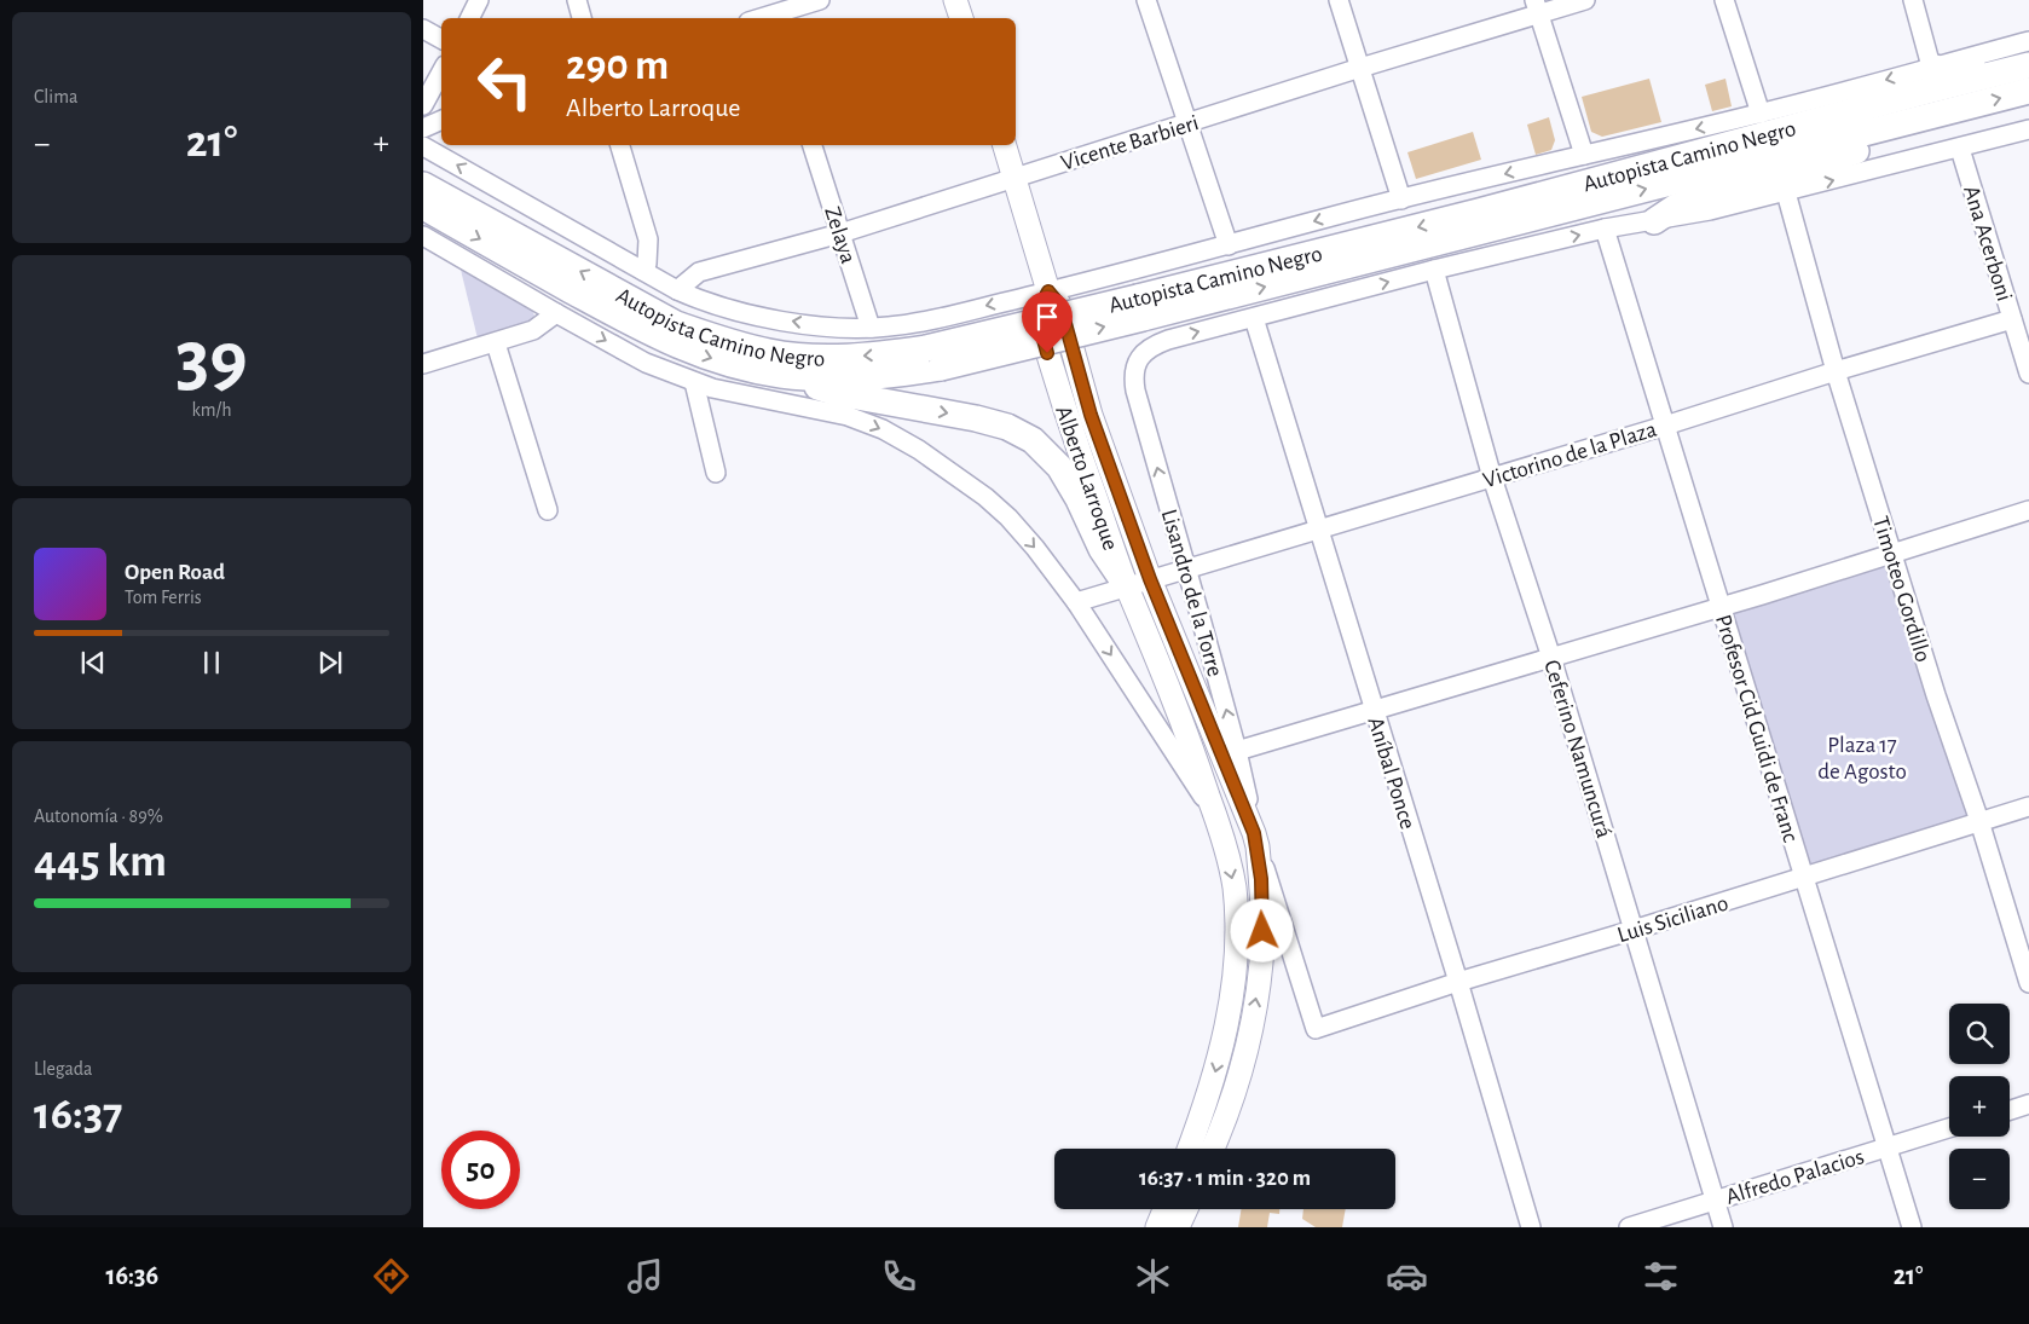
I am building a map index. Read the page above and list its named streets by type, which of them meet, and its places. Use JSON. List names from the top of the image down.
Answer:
{
  "streets": {
    "highway": ["Autopista Camino Negro"],
    "main road": ["Alberto Larroque"],
    "street": [
      "Vicente Barbieri",
      "Zelaya",
      "Ana Acerboni",
      "Victorino de la Plaza",
      "Timoteo Gordillo",
      "Lisandro de la Torre",
      "Profesor Cid Guidi de Franc",
      "Ceferino Namuncurá",
      "Aníbal Ponce",
      "Luis Siciliano",
      "Alfredo Palacios"
    ]
  },
  "crossings": [
    ["Vicente Barbieri", "Zelaya"],
    ["Ana Acerboni", "Victorino de la Plaza"],
    ["Victorino de la Plaza", "Alberto Larroque"],
    ["Victorino de la Plaza", "Timoteo Gordillo"],
    ["Victorino de la Plaza", "Lisandro de la Torre"],
    ["Victorino de la Plaza", "Profesor Cid Guidi de Franc"],
    ["Victorino de la Plaza", "Ceferino Namuncurá"],
    ["Victorino de la Plaza", "Aníbal Ponce"],
    ["Alberto Larroque", "Lisandro de la Torre"],
    ["Timoteo Gordillo", "Luis Siciliano"],
    ["Lisandro de la Torre", "Aníbal Ponce"],
    ["Lisandro de la Torre", "Luis Siciliano"],
    ["Profesor Cid Guidi de Franc", "Luis Siciliano"],
    ["Profesor Cid Guidi de Franc", "Alfredo Palacios"],
    ["Ceferino Namuncurá", "Luis Siciliano"],
    ["Ceferino Namuncurá", "Alfredo Palacios"],
    ["Aníbal Ponce", "Luis Siciliano"]
  ],
  "one_way": ["Lisandro de la Torre"],
  "parks": ["Plaza 17 de Agosto"],
  "page": {
    "tile": [
      "Clima",
      ["39", "km/h"],
      ["Autonomía · 89%", "445 km"],
      ["Llegada", "16:37"]
    ],
    "turn": ["290 m", "Alberto Larroque"],
    "heat": ["−", "21°", "+"],
    "song": ["Open Road", "Tom Ferris"],
    "map_buttons": ["+", "−"],
    "limit": "50",
    "trip": "16:37 · 1 min · 320 m",
    "tabs": ["16:36", "21°"]
  }
}
